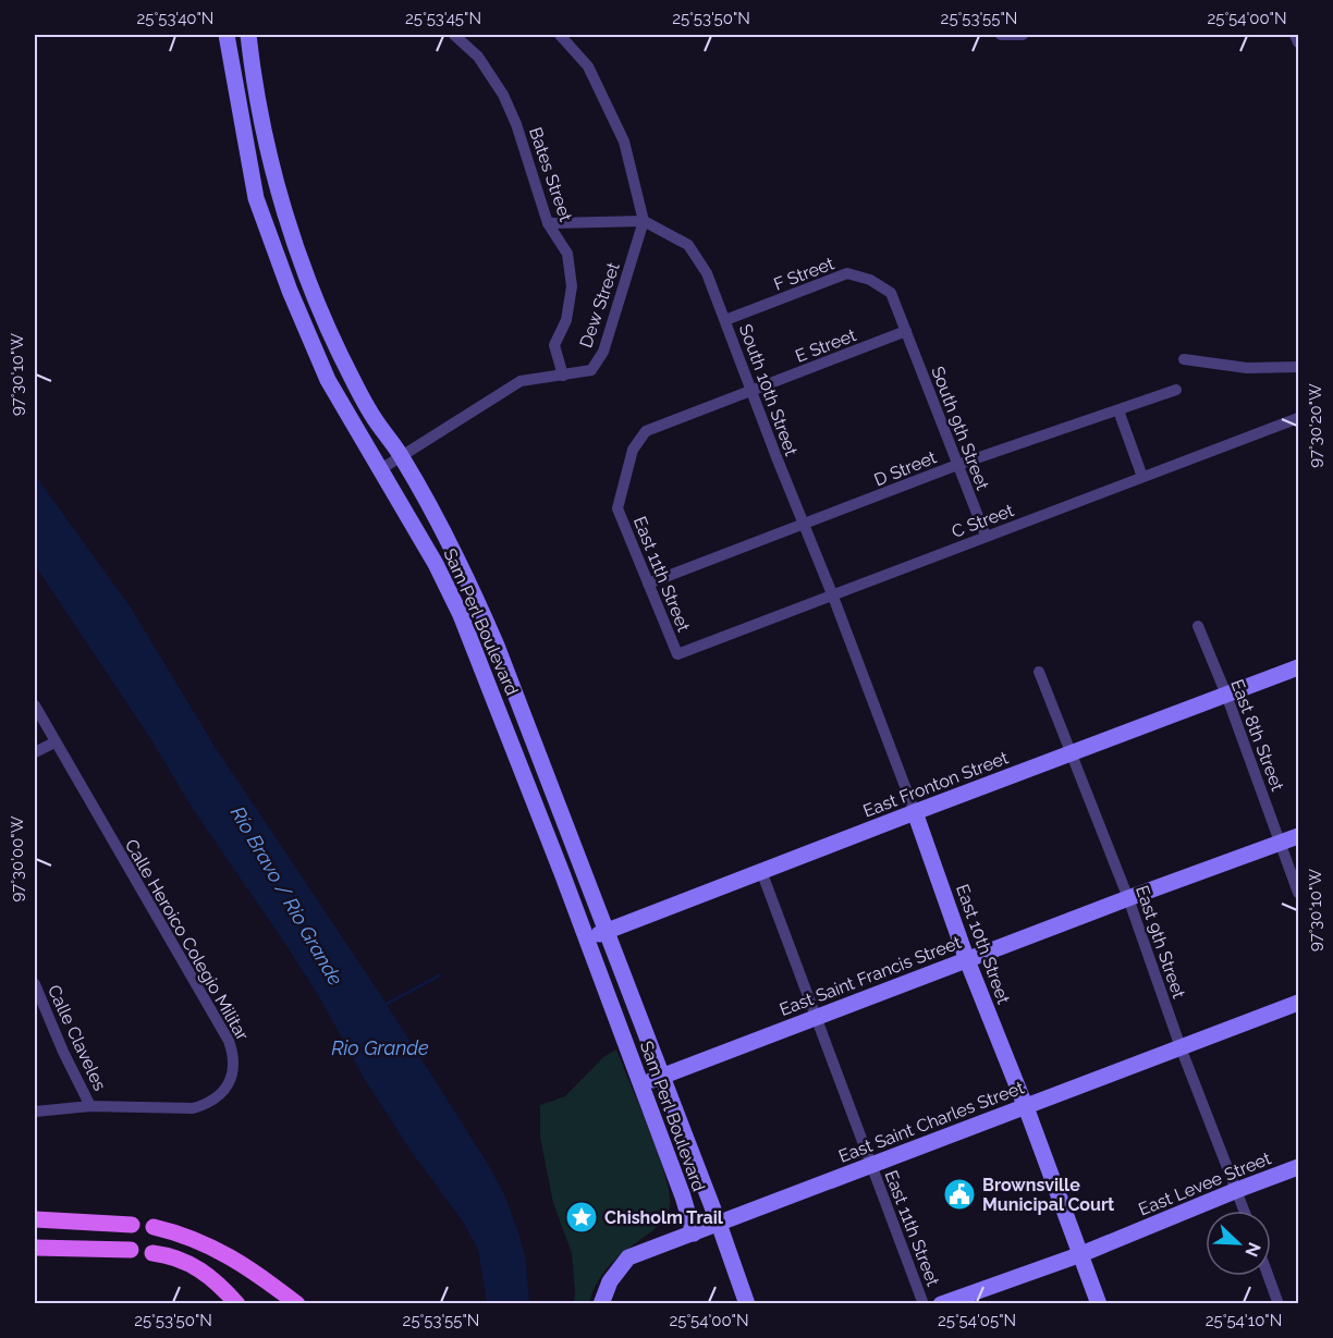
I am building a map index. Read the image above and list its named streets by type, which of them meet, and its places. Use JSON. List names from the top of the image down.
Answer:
{
  "streets": {
    "main road": [
      "Sam Perl Boulevard",
      "East Fronton Street",
      "East 10th Street",
      "East Saint Francis Street",
      "East Saint Charles Street",
      "East Levee Street"
    ],
    "street": [
      "Bates Street",
      "F Street",
      "Dew Street",
      "E Street",
      "South 10th Street",
      "South 9th Street",
      "D Street",
      "C Street",
      "East 11th Street",
      "East 8th Street",
      "Calle Heroico Colegio Militar",
      "East 9th Street",
      "Calle Claveles"
    ]
  },
  "crossings": [
    ["Bates Street", "Dew Street"],
    ["F Street", "E Street"],
    ["F Street", "South 10th Street"],
    ["F Street", "South 9th Street"],
    ["Dew Street", "South 10th Street"],
    ["Dew Street", "Sam Perl Boulevard"],
    ["E Street", "South 10th Street"],
    ["E Street", "South 9th Street"],
    ["E Street", "East 11th Street"],
    ["South 10th Street", "D Street"],
    ["South 10th Street", "C Street"],
    ["South 10th Street", "East 10th Street"],
    ["South 9th Street", "D Street"],
    ["South 9th Street", "C Street"],
    ["D Street", "East 11th Street"],
    ["C Street", "East 11th Street"],
    ["C Street", "East 10th Street"],
    ["East 11th Street", "East Fronton Street"],
    ["East 11th Street", "East Saint Francis Street"],
    ["East 11th Street", "East Saint Charles Street"],
    ["Sam Perl Boulevard", "East Fronton Street"],
    ["Sam Perl Boulevard", "East Saint Francis Street"],
    ["Sam Perl Boulevard", "East Saint Charles Street"],
    ["East 8th Street", "East Fronton Street"],
    ["East 8th Street", "East Saint Francis Street"],
    ["East Fronton Street", "East 9th Street"],
    ["East Fronton Street", "East 10th Street"],
    ["Calle Heroico Colegio Militar", "Calle Claveles"],
    ["East 9th Street", "East Saint Francis Street"],
    ["East 9th Street", "East Saint Charles Street"],
    ["East 9th Street", "East Levee Street"],
    ["East 10th Street", "East Saint Francis Street"],
    ["East 10th Street", "East Saint Charles Street"],
    ["East 10th Street", "East Levee Street"]
  ],
  "water": ["Río Bravo / Rio Grande", "Rio Grande"],
  "places": {
    "public building": ["Brownsville Municipal Court"],
    "place": ["Chisholm Trail"]
  },
  "north": "bottom right",
  "coordinates": [
    "25°53'40\"N",
    "25°53'45\"N",
    "25°53'50\"N",
    "25°53'55\"N",
    "25°54'00\"N",
    "97°30'10\"W",
    "97°30'20\"W",
    "97°30'00\"W",
    "25°54'05\"N",
    "25°54'10\"N"
  ]
}
